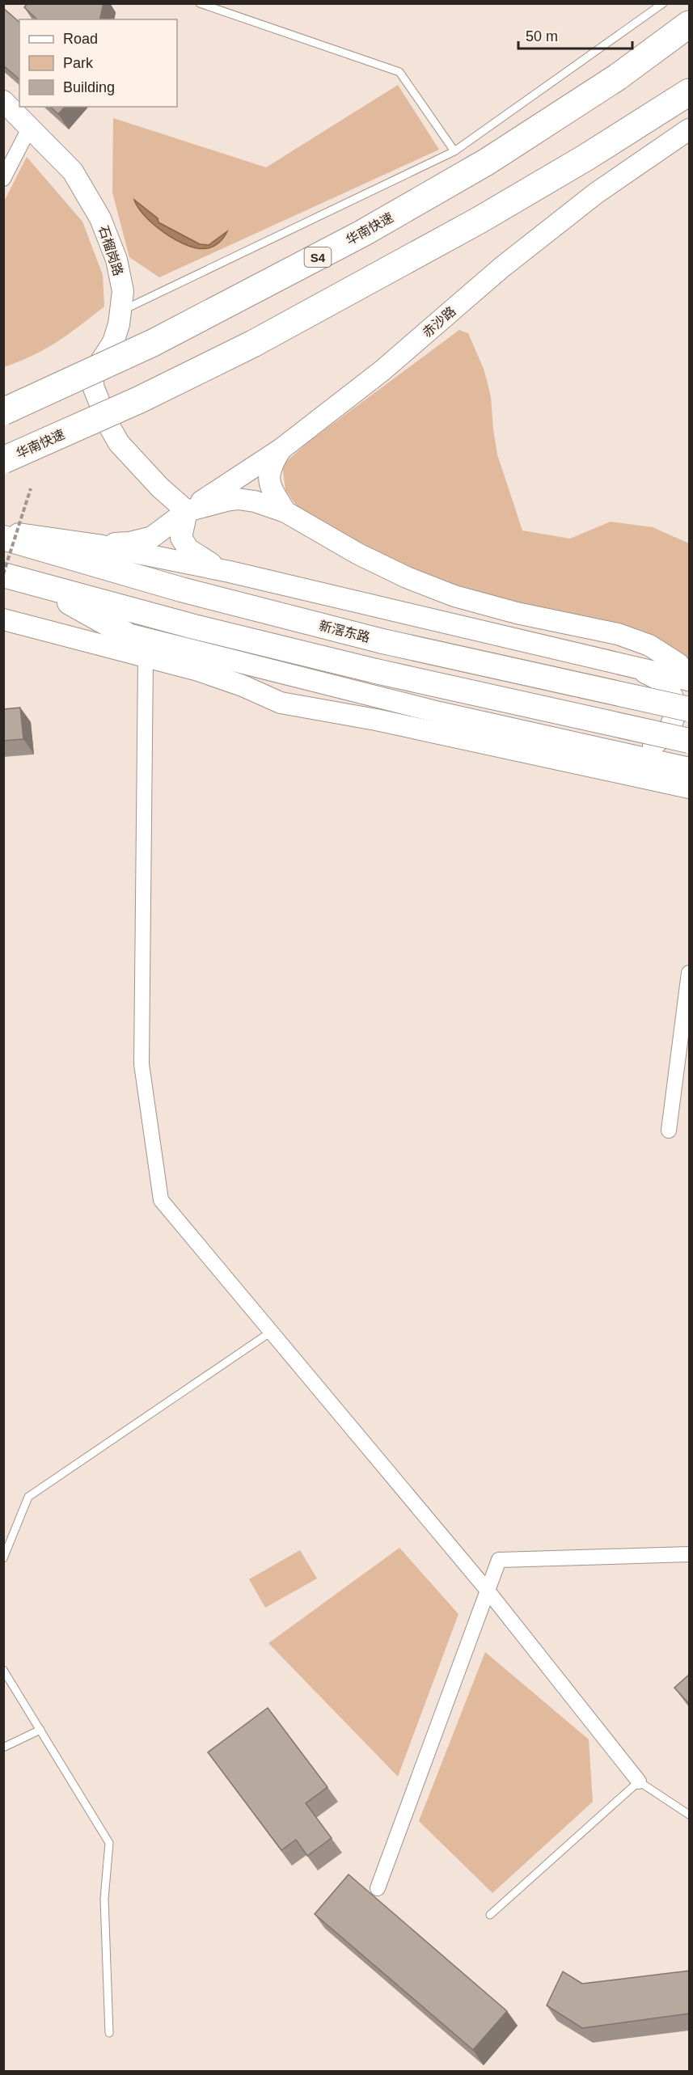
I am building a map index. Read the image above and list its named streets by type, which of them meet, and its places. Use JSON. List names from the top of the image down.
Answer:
{
  "streets": {
    "highway": ["华南快速", "S4", "新滘东路"],
    "main road": ["石榴岗路", "赤沙路"]
  },
  "crossings": [
    ["石榴岗路", "赤沙路"]
  ],
  "legend": ["Road", "Park", "Building"],
  "scale_bar": "50 m"
}
